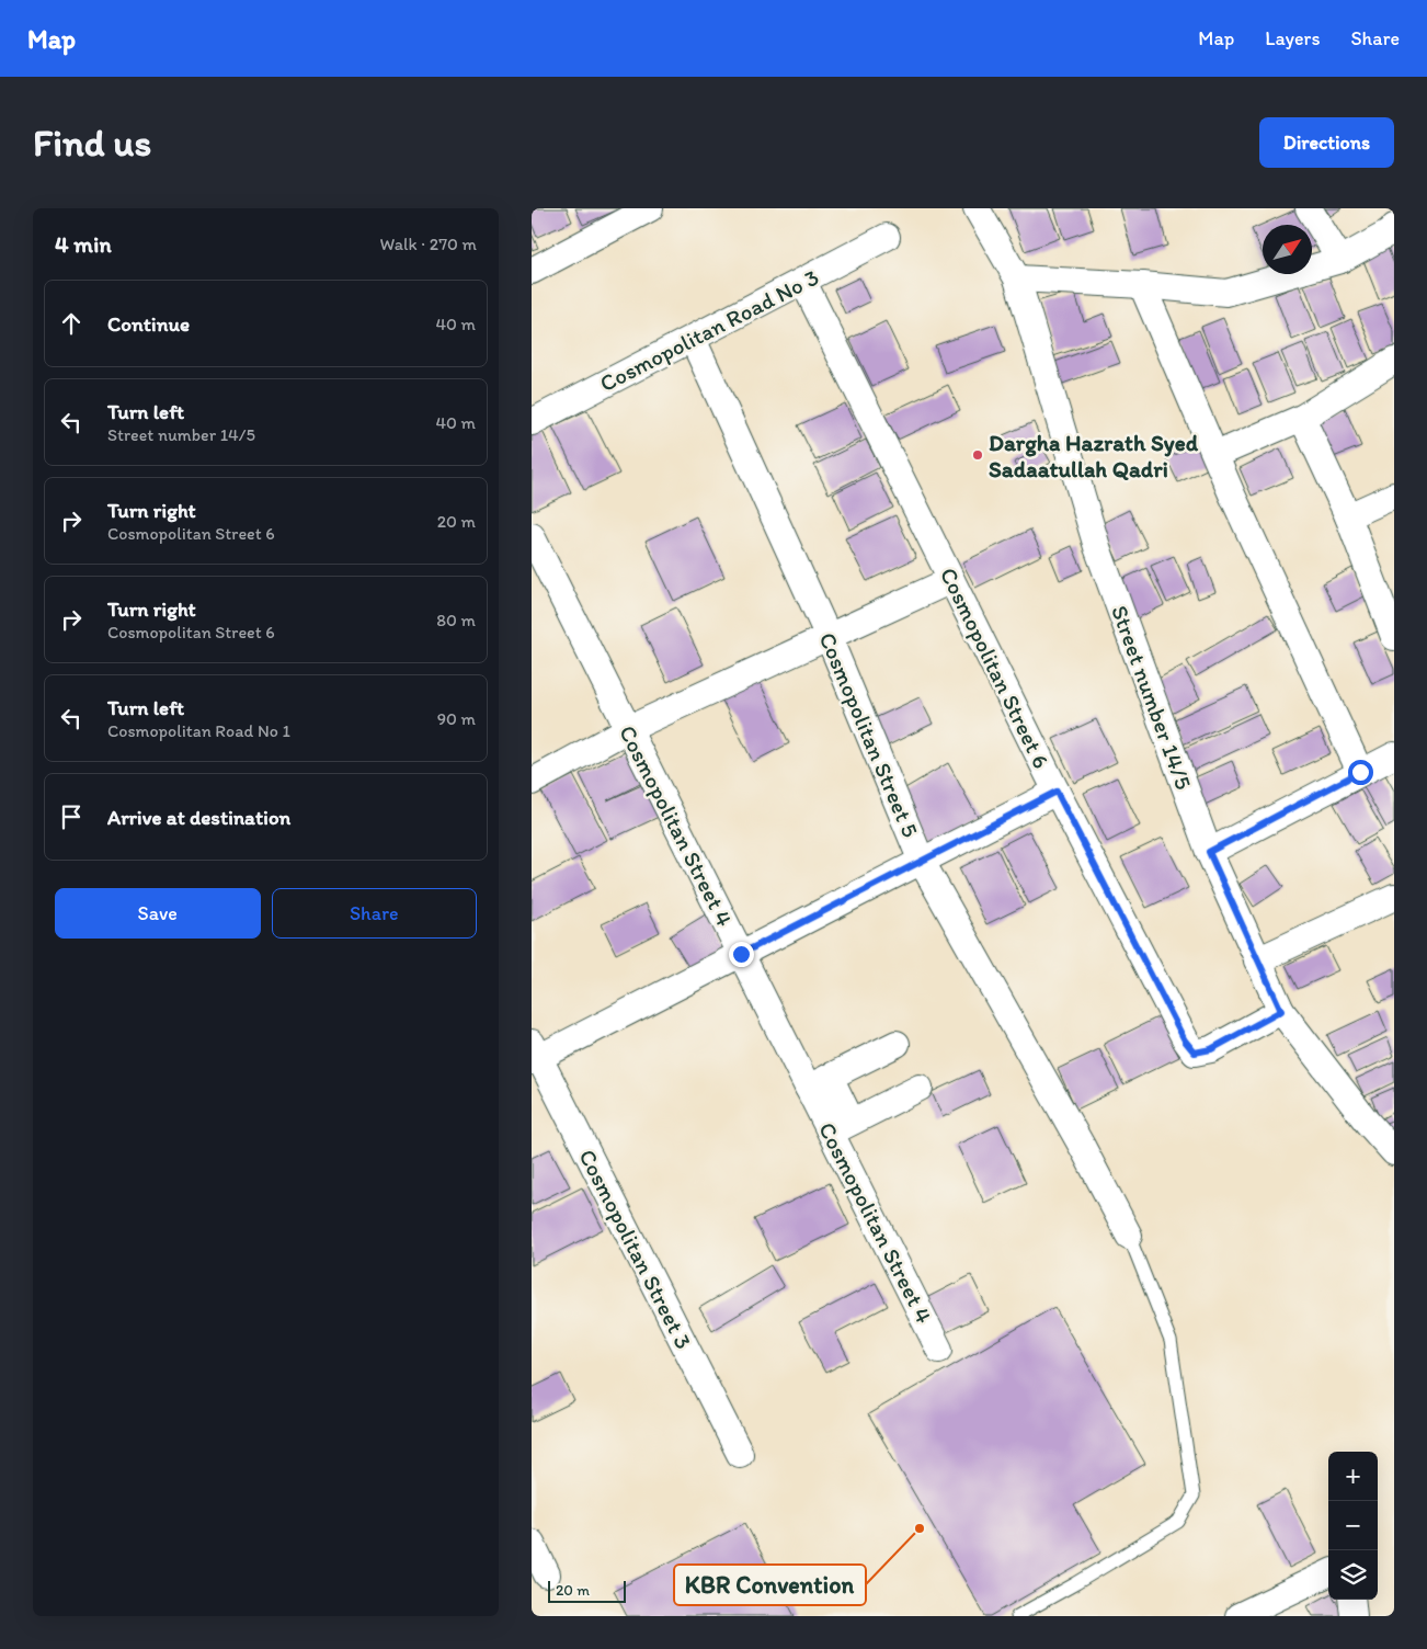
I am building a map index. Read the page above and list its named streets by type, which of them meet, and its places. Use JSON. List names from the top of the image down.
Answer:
{
  "streets": {
    "street": [
      "Cosmopolitan Road No 3",
      "Cosmopolitan Street 6",
      "Street number 14/5",
      "Cosmopolitan Street 5",
      "Cosmopolitan Street 4",
      "Cosmopolitan Street 3"
    ]
  },
  "crossings": [
    ["Cosmopolitan Road No 3", "Cosmopolitan Street 6"],
    ["Cosmopolitan Road No 3", "Cosmopolitan Street 5"],
    ["Cosmopolitan Street 6", "Street number 14/5"]
  ],
  "places": ["Dargha Hazrath Syed Sadaatullah Qadri", "KBR Convention"],
  "scale_bar": "20 m",
  "north": "top right",
  "page": {
    "header": "Map",
    "nav": ["Map", "Layers", "Share"],
    "buttons": [
      "Directions",
      ["Save", "Share"]
    ],
    "title": "Find us",
    "heading": ["4 min", "Walk · 270 m"],
    "list": [
      ["Continue", "40 m"],
      ["Turn left", "Street number 14/5", "40 m"],
      ["Turn right", "Cosmopolitan Street 6", "20 m"],
      ["Turn right", "Cosmopolitan Street 6", "80 m"],
      ["Turn left", "Cosmopolitan Road No 1", "90 m"],
      "Arrive at destination"
    ],
    "map_buttons": ["+", "−"],
    "scale": "20 m"
  }
}
